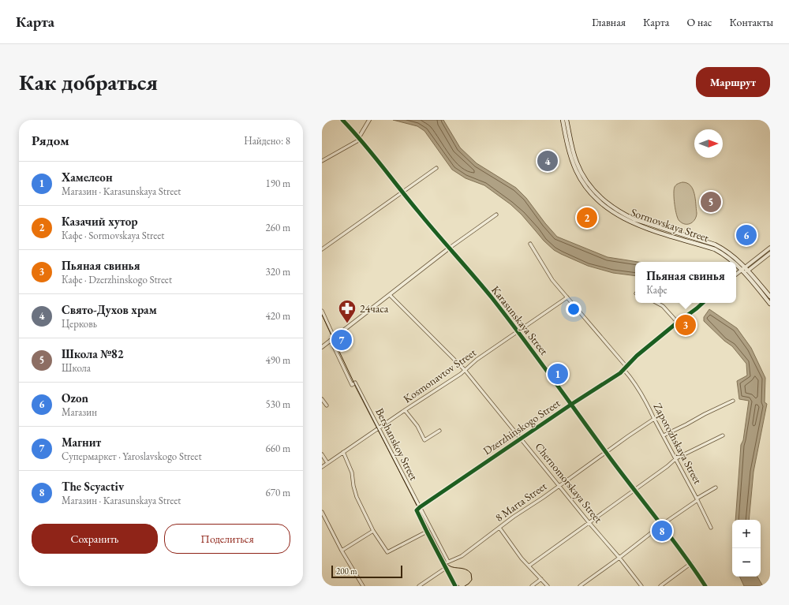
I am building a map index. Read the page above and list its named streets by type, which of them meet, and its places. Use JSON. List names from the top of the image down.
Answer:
{
  "streets": {
    "main road": ["Sormovskaya Street"],
    "street": [
      "Karasunskaya Street",
      "Kosmonavtov Street",
      "Dzerzhinskogo Street",
      "Zaporozhskaya Street",
      "Bershanskoy Street",
      "Chernomorskaya Street",
      "8 Marta Street"
    ]
  },
  "crossings": [
    ["Karasunskaya Street", "Kosmonavtov Street"],
    ["Karasunskaya Street", "Dzerzhinskogo Street"],
    ["Karasunskaya Street", "8 Marta Street"],
    ["Kosmonavtov Street", "Bershanskoy Street"],
    ["Kosmonavtov Street", "Chernomorskaya Street"],
    ["Dzerzhinskogo Street", "Zaporozhskaya Street"],
    ["Dzerzhinskogo Street", "Bershanskoy Street"],
    ["Dzerzhinskogo Street", "Chernomorskaya Street"],
    ["Zaporozhskaya Street", "8 Marta Street"],
    ["Bershanskoy Street", "8 Marta Street"],
    ["Chernomorskaya Street", "8 Marta Street"]
  ],
  "places": {
    "pharmacy": ["24часа"]
  },
  "scale_bar": "200 m",
  "north": "right",
  "page": {
    "header": "Карта",
    "nav": [
      "Главная",
      "Карта",
      "О нас",
      "Контакты"
    ],
    "buttons": [
      "Маршрут",
      ["Сохранить", "Поделиться"]
    ],
    "title": "Как добраться",
    "heading": ["Рядом", "Найдено: 8"],
    "pins": [
      "4",
      "5",
      "2",
      "6",
      "3",
      "7",
      "1",
      "8"
    ],
    "list": [
      {
        "mark": "1",
        "name": "Хамелеон",
        "note": "Магазин · Karasunskaya Street",
        "value": "190 m"
      },
      {
        "mark": "2",
        "name": "Казачий хутор",
        "note": "Кафе · Sormovskaya Street",
        "value": "260 m"
      },
      {
        "mark": "3",
        "name": "Пьяная свинья",
        "note": "Кафе · Dzerzhinskogo Street",
        "value": "320 m"
      },
      {
        "mark": "4",
        "name": "Свято-Духов храм",
        "note": "Церковь",
        "value": "420 m"
      },
      {
        "mark": "5",
        "name": "Школа №82",
        "note": "Школа",
        "value": "490 m"
      },
      {
        "mark": "6",
        "name": "Ozon",
        "note": "Магазин",
        "value": "530 m"
      },
      {
        "mark": "7",
        "name": "Магнит",
        "note": "Супермаркет · Yaroslavskogo Street",
        "value": "660 m"
      },
      {
        "mark": "8",
        "name": "The Scyactiv",
        "note": "Магазин · Karasunskaya Street",
        "value": "670 m"
      }
    ],
    "popup": ["Пьяная свинья", "Кафе"],
    "map_buttons": ["+", "−"],
    "scale": "200 m"
  }
}
